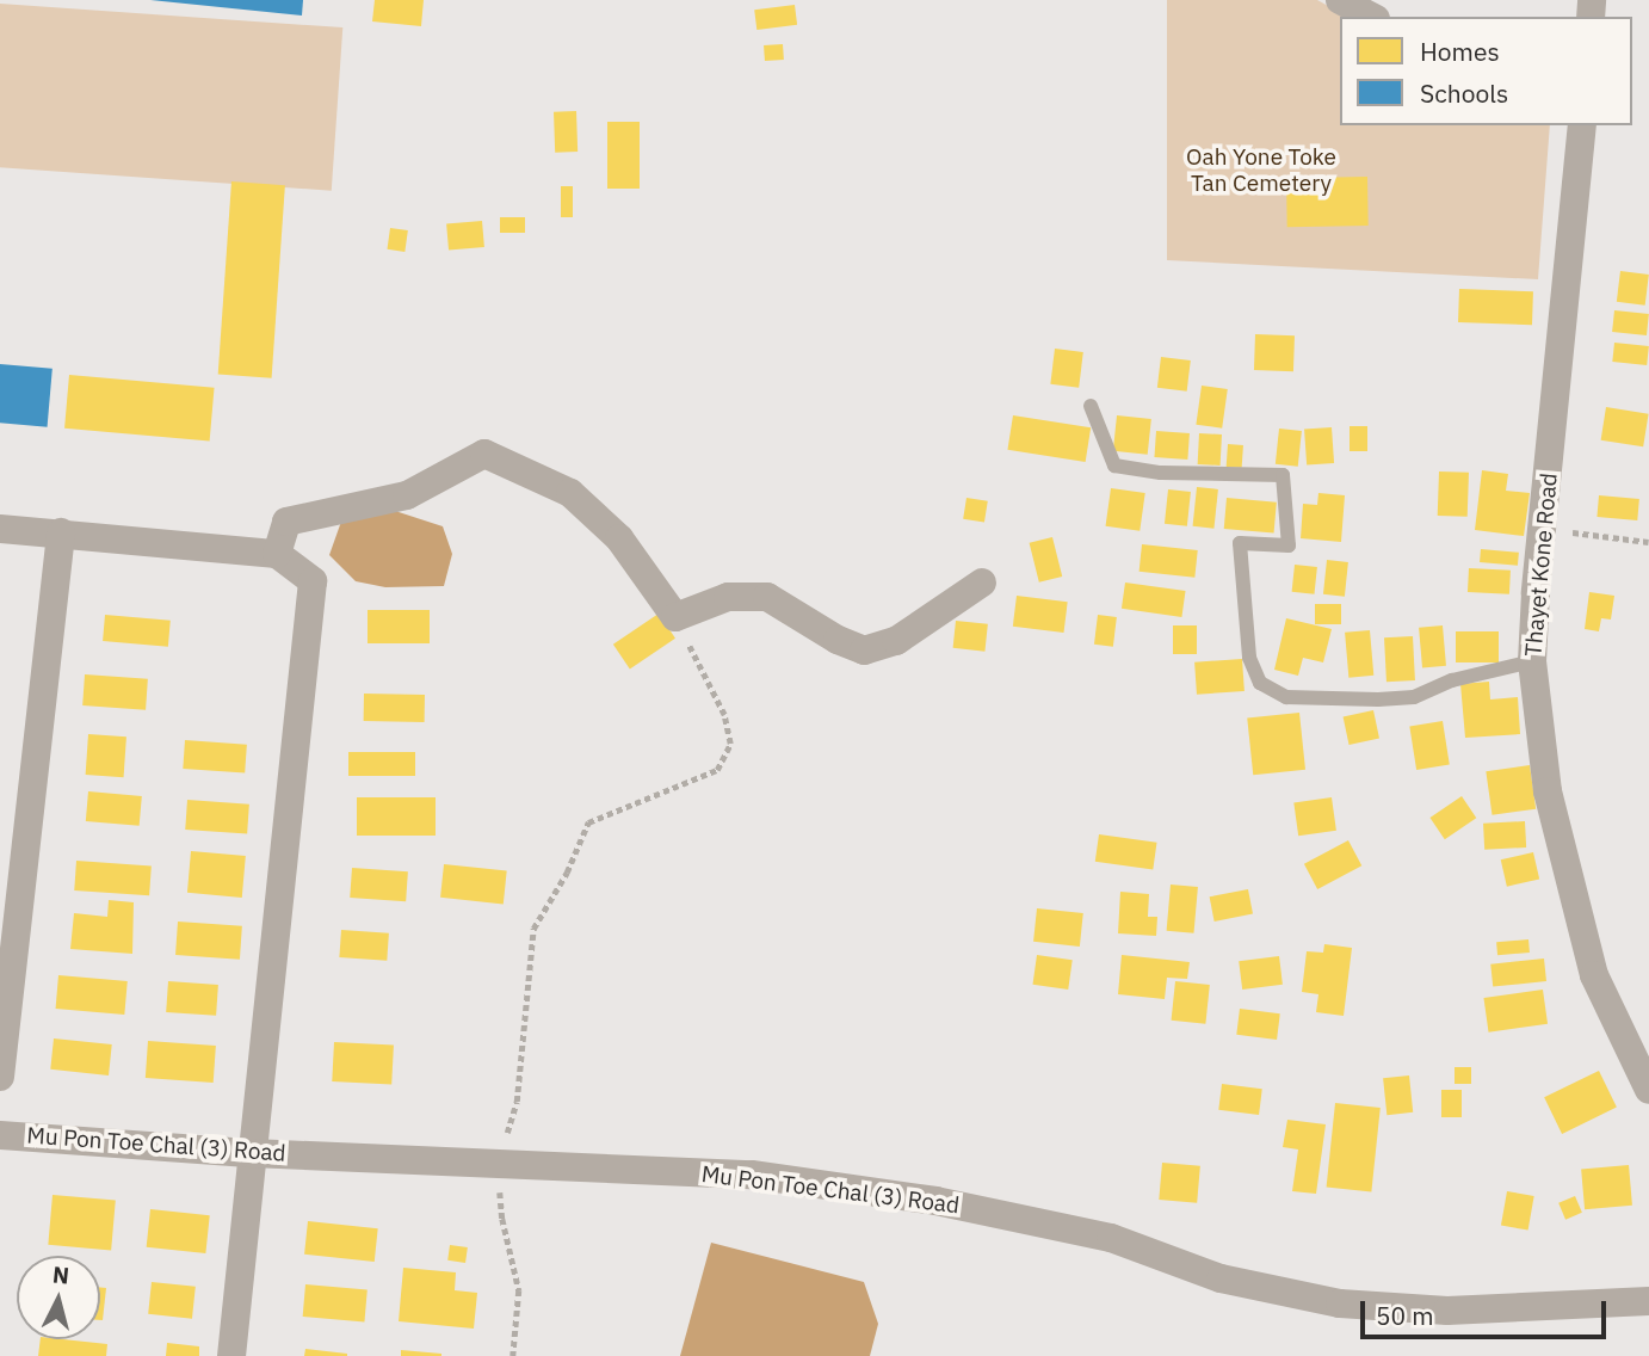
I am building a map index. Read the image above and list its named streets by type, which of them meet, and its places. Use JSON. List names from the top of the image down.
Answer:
{
  "streets": {
    "street": ["Thayet Kone Road", "Mu Pon Toe Chal (3) Road"]
  },
  "parks": ["Oah Yone Toke Tan Cemetery"],
  "legend": ["Homes", "Schools"],
  "scale_bar": "50 m",
  "north": "top"
}
